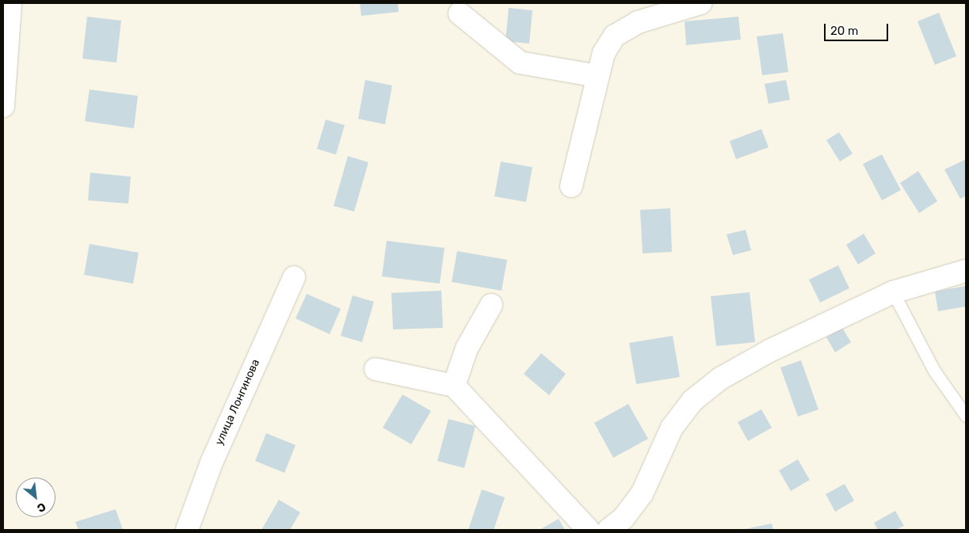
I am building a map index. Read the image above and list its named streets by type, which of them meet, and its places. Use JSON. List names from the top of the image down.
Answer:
{
  "streets": {
    "street": ["улица Лонгинова"]
  },
  "scale_bar": "20 m",
  "north": "bottom right"
}
